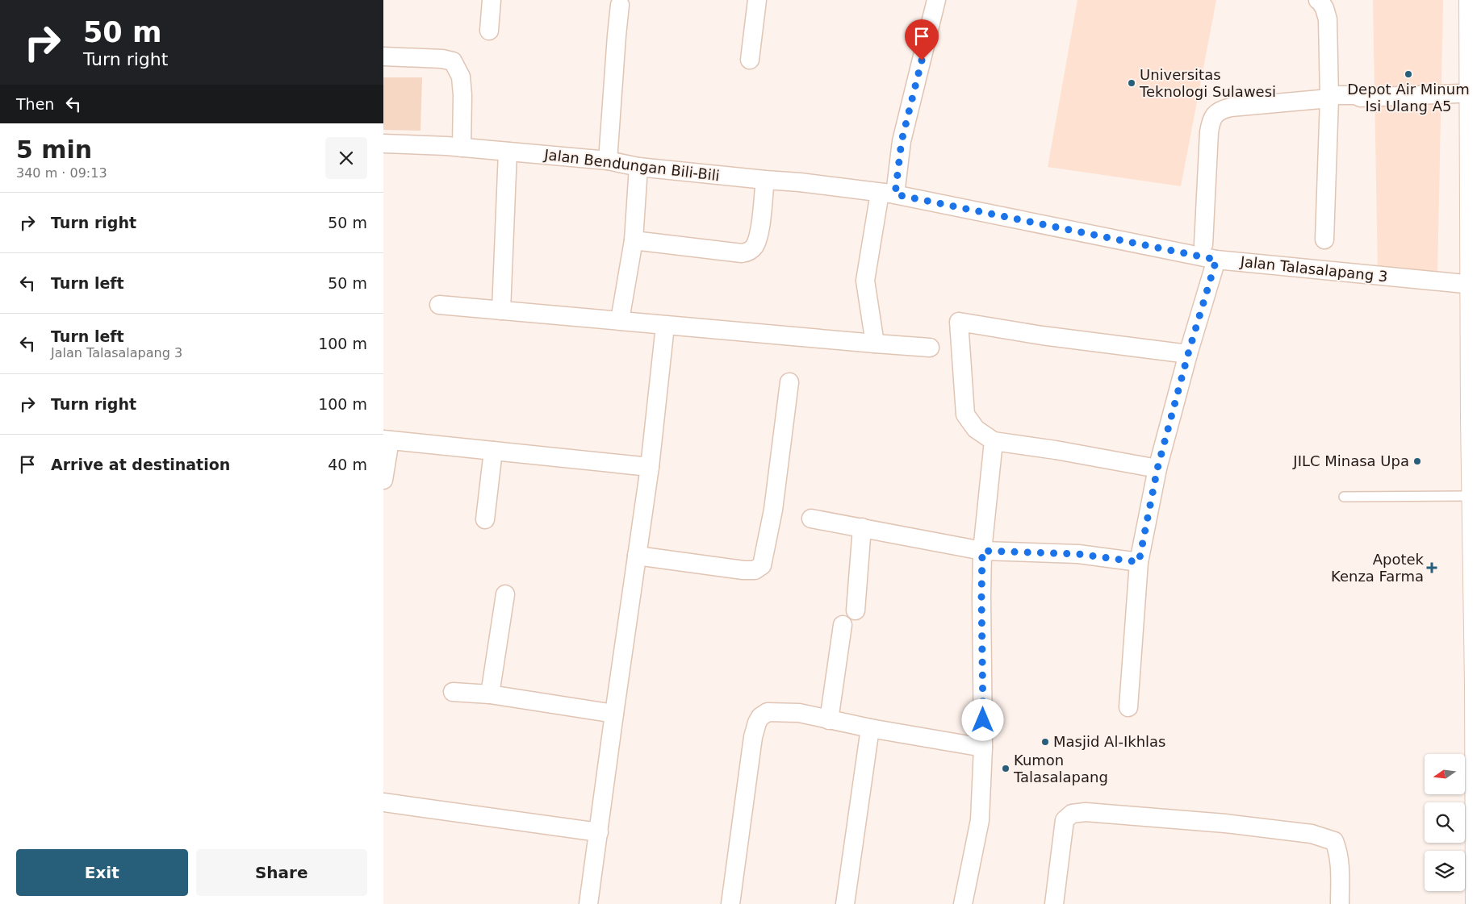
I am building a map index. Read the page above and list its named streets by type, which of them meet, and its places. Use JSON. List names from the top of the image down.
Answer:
{
  "streets": {
    "street": ["Jalan Bendungan Bili-Bili", "Jalan Talasalapang 3"]
  },
  "crossings": [
    ["Jalan Bendungan Bili-Bili", "Jalan Talasalapang 3"]
  ],
  "places": {
    "other": [
      "Depot Air Minum Isi Ulang A5",
      "Universitas Teknologi Sulawesi",
      "JILC Minasa Upa",
      "Masjid Al-Ikhlas",
      "Kumon Talasalapang"
    ],
    "health": ["Apotek Kenza Farma"]
  },
  "north": "left",
  "page": {
    "turn": ["50 m", "Turn right"],
    "then": "Then",
    "heading": ["5 min", "340 m · 09:13"],
    "list": [
      {
        "name": "Turn right",
        "value": "50 m"
      },
      {
        "name": "Turn left",
        "value": "50 m"
      },
      {
        "name": "Turn left",
        "note": "Jalan Talasalapang 3",
        "value": "100 m"
      },
      {
        "name": "Turn right",
        "value": "100 m"
      },
      {
        "name": "Arrive at destination",
        "value": "40 m"
      }
    ],
    "buttons": ["Exit", "Share"]
  }
}
